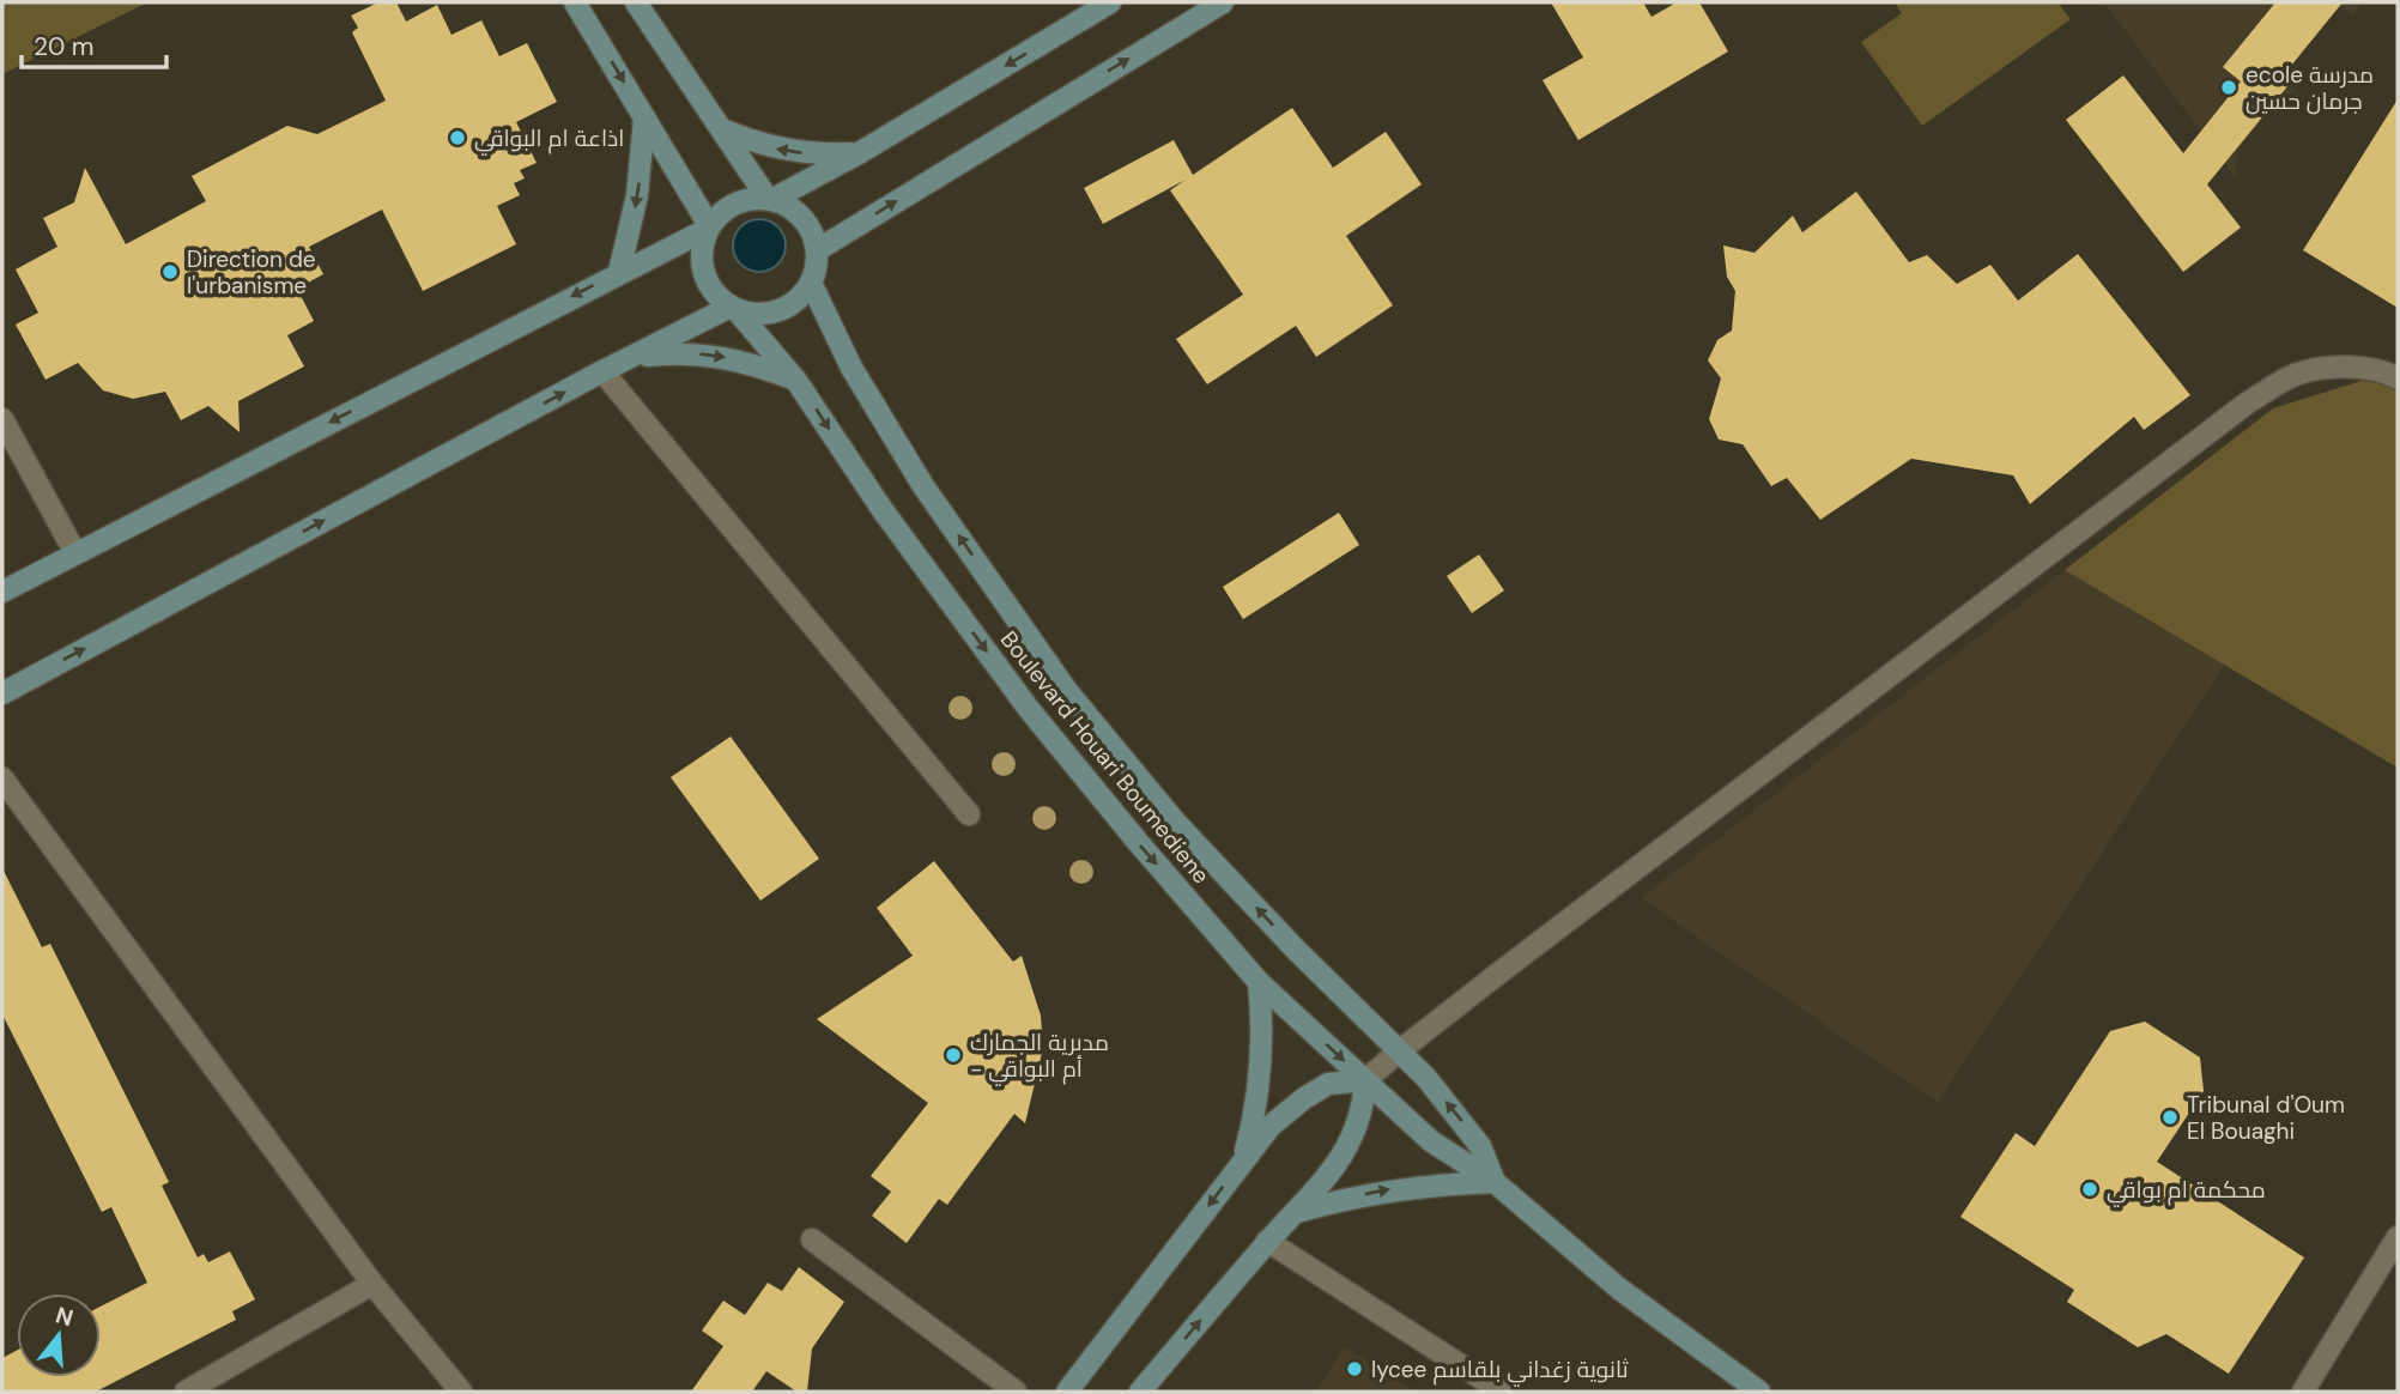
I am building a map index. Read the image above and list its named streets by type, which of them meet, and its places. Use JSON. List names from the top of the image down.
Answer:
{
  "streets": {
    "main road": ["Boulevard Houari Boumediene"]
  },
  "places": [
    "ecole مدرسة جرمان حسين",
    "اذاعة ام البواقي",
    "Direction de l'urbanisme",
    "مديرية الجمارك - أم البواقي",
    "Tribunal d'Oum El Bouaghi",
    "محكمة ام بواقي",
    "lycee ثانوية زغداني بلقاسم"
  ],
  "scale_bar": "20 m",
  "north": "top"
}
